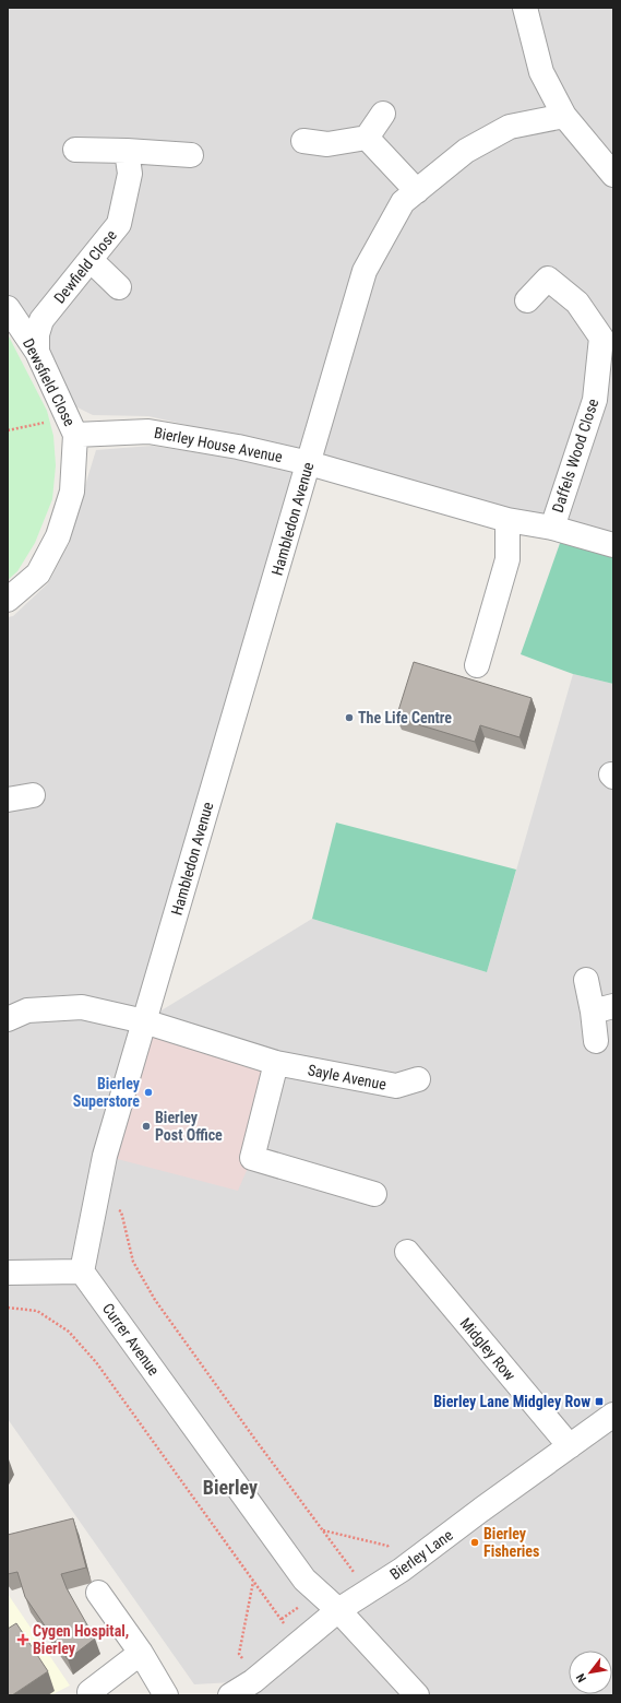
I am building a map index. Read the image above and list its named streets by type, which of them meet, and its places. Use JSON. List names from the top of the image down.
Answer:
{
  "streets": {
    "street": [
      "Dewfield Close",
      "Dewsfield Close",
      "Bierley House Avenue",
      "Daffels Wood Close",
      "Hambledon Avenue",
      "Sayle Avenue",
      "Currer Avenue",
      "Midgley Row",
      "Bierley Lane"
    ]
  },
  "crossings": [
    ["Dewfield Close", "Dewsfield Close"],
    ["Dewsfield Close", "Bierley House Avenue"],
    ["Bierley House Avenue", "Daffels Wood Close"],
    ["Bierley House Avenue", "Hambledon Avenue"],
    ["Hambledon Avenue", "Sayle Avenue"],
    ["Currer Avenue", "Bierley Lane"],
    ["Midgley Row", "Bierley Lane"]
  ],
  "districts": ["Bierley"],
  "places": {
    "other": [
      "The Life Centre",
      "Bierley Superstore",
      "Bierley Post Office",
      "Bierley Fisheries"
    ],
    "transit": ["Bierley Lane Midgley Row"],
    "health": ["Cygen Hospital, Bierley"]
  },
  "north": "bottom left"
}
